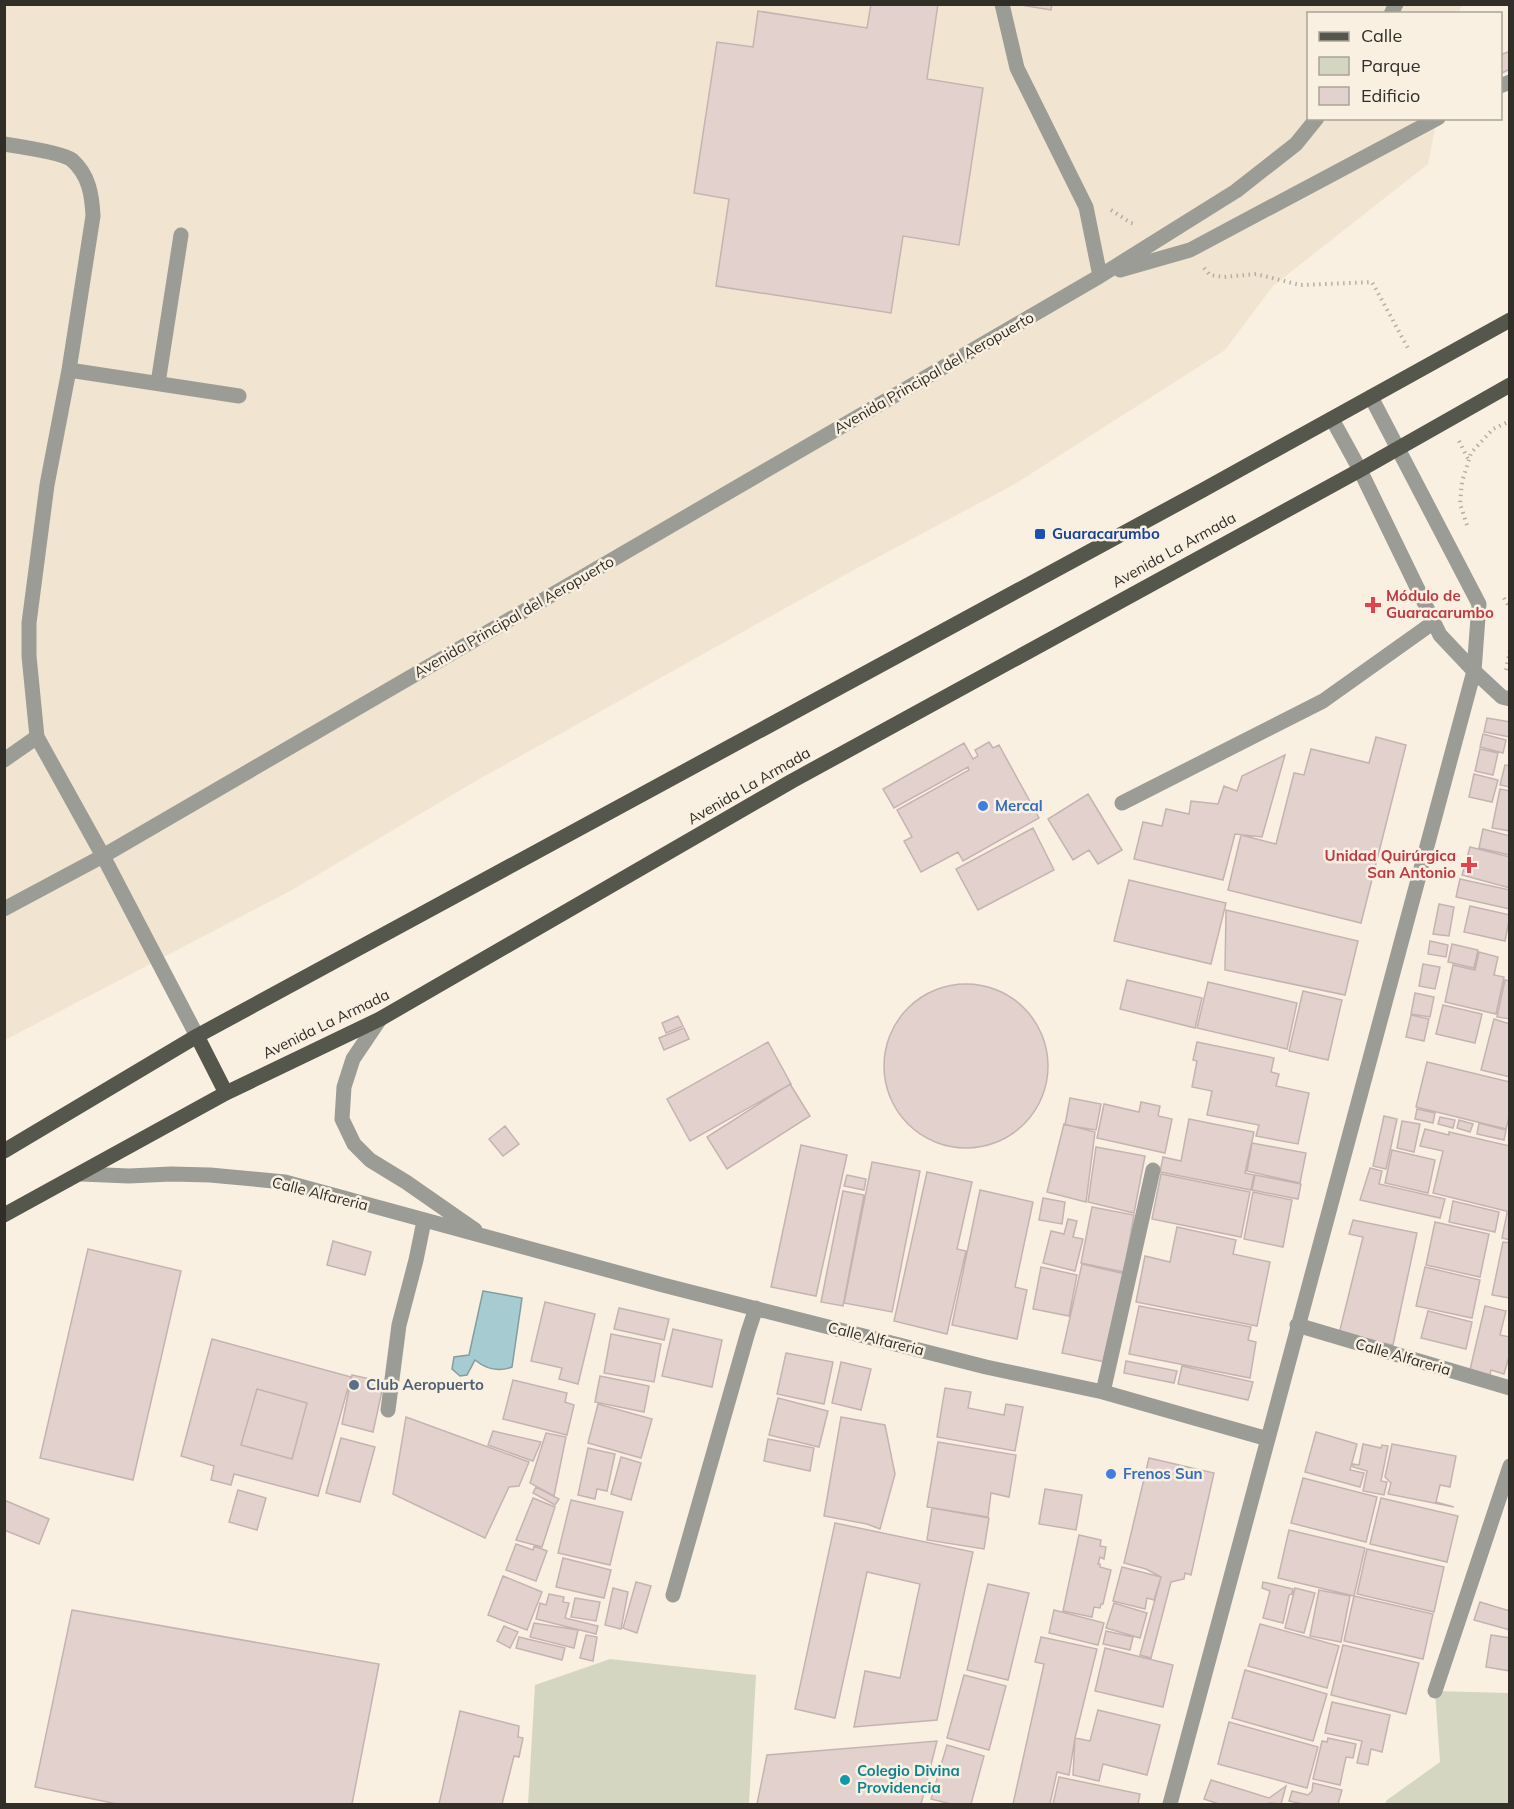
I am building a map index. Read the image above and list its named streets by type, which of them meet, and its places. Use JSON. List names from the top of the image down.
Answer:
{
  "streets": {
    "main road": ["Avenida La Armada"],
    "street": ["Avenida Principal del Aeropuerto", "Calle Alfareria"]
  },
  "crossings": [
    ["Avenida La Armada", "Calle Alfareria"]
  ],
  "places": {
    "transit": ["Guaracarumbo"],
    "health": ["Módulo de Guaracarumbo", "Unidad Quirúrgica San Antonio"],
    "other": [
      "Mercal",
      "Club Aeropuerto",
      "Frenos Sun",
      "Colegio Divina Providencia"
    ]
  },
  "legend": ["Calle", "Parque", "Edificio"]
}
